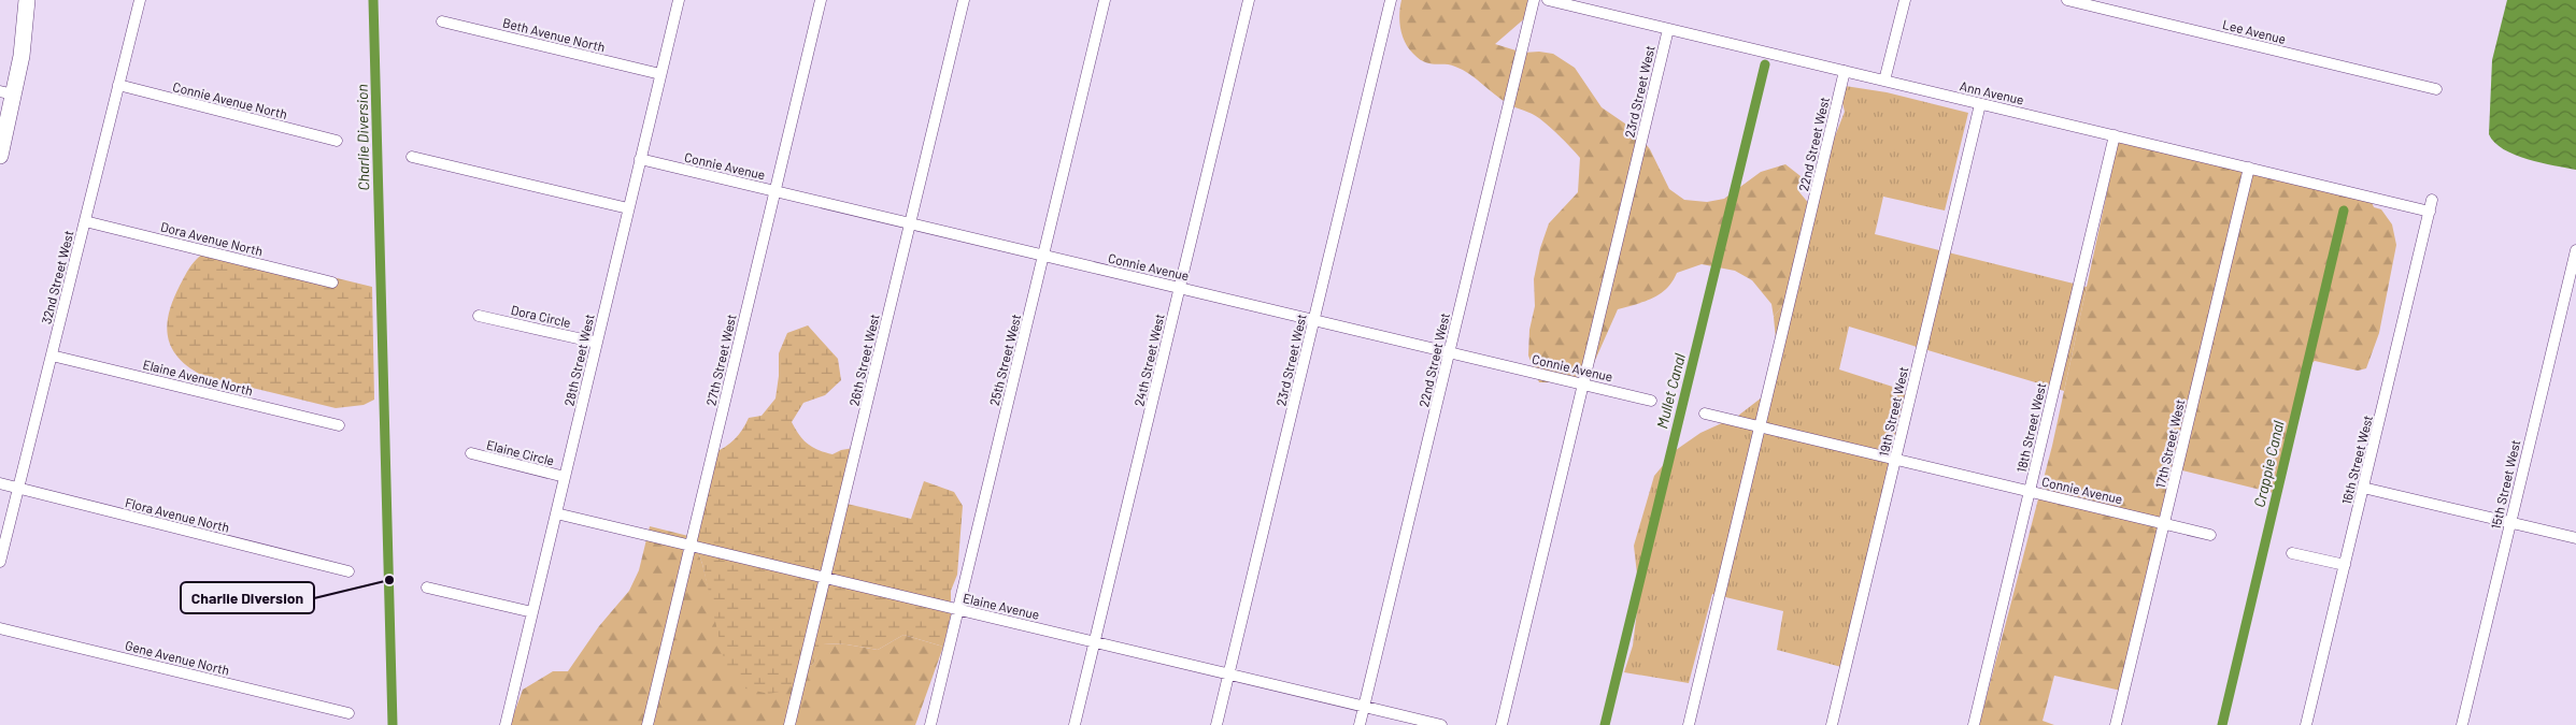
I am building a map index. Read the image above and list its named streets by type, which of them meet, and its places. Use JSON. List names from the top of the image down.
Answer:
{
  "streets": {
    "street": [
      "Lee Avenue",
      "Beth Avenue North",
      "23rd Street West",
      "Ann Avenue",
      "Connie Avenue North",
      "22nd Street West",
      "Connie Avenue",
      "Dora Avenue North",
      "32nd Street West",
      "Dora Circle",
      "28th Street West",
      "27th Street West",
      "26th Street West",
      "25th Street West",
      "24th Street West",
      "Elaine Avenue North",
      "19th Street West",
      "18th Street West",
      "17th Street West",
      "Elaine Circle",
      "16th Street West",
      "15th Street West",
      "Flora Avenue North",
      "Elaine Avenue",
      "Gene Avenue North"
    ]
  },
  "crossings": [
    ["Beth Avenue North", "28th Street West"],
    ["23rd Street West", "Ann Avenue"],
    ["23rd Street West", "Connie Avenue"],
    ["23rd Street West", "Elaine Avenue"],
    ["Ann Avenue", "22nd Street West"],
    ["Ann Avenue", "19th Street West"],
    ["Ann Avenue", "18th Street West"],
    ["Ann Avenue", "17th Street West"],
    ["Ann Avenue", "16th Street West"],
    ["Connie Avenue North", "32nd Street West"],
    ["22nd Street West", "Connie Avenue"],
    ["22nd Street West", "Elaine Avenue"],
    ["Connie Avenue", "28th Street West"],
    ["Connie Avenue", "27th Street West"],
    ["Connie Avenue", "26th Street West"],
    ["Connie Avenue", "25th Street West"],
    ["Connie Avenue", "24th Street West"],
    ["Connie Avenue", "19th Street West"],
    ["Connie Avenue", "18th Street West"],
    ["Connie Avenue", "17th Street West"],
    ["Dora Avenue North", "32nd Street West"],
    ["32nd Street West", "Elaine Avenue North"],
    ["32nd Street West", "Flora Avenue North"],
    ["Dora Circle", "28th Street West"],
    ["28th Street West", "Elaine Circle"],
    ["28th Street West", "Elaine Avenue"],
    ["27th Street West", "Elaine Avenue"],
    ["26th Street West", "Elaine Avenue"],
    ["25th Street West", "Elaine Avenue"],
    ["24th Street West", "Elaine Avenue"]
  ],
  "water": ["Charlie Diversion", "Mullet Canal", "Crappie Canal"],
  "places": ["Charlie Diversion"]
}
